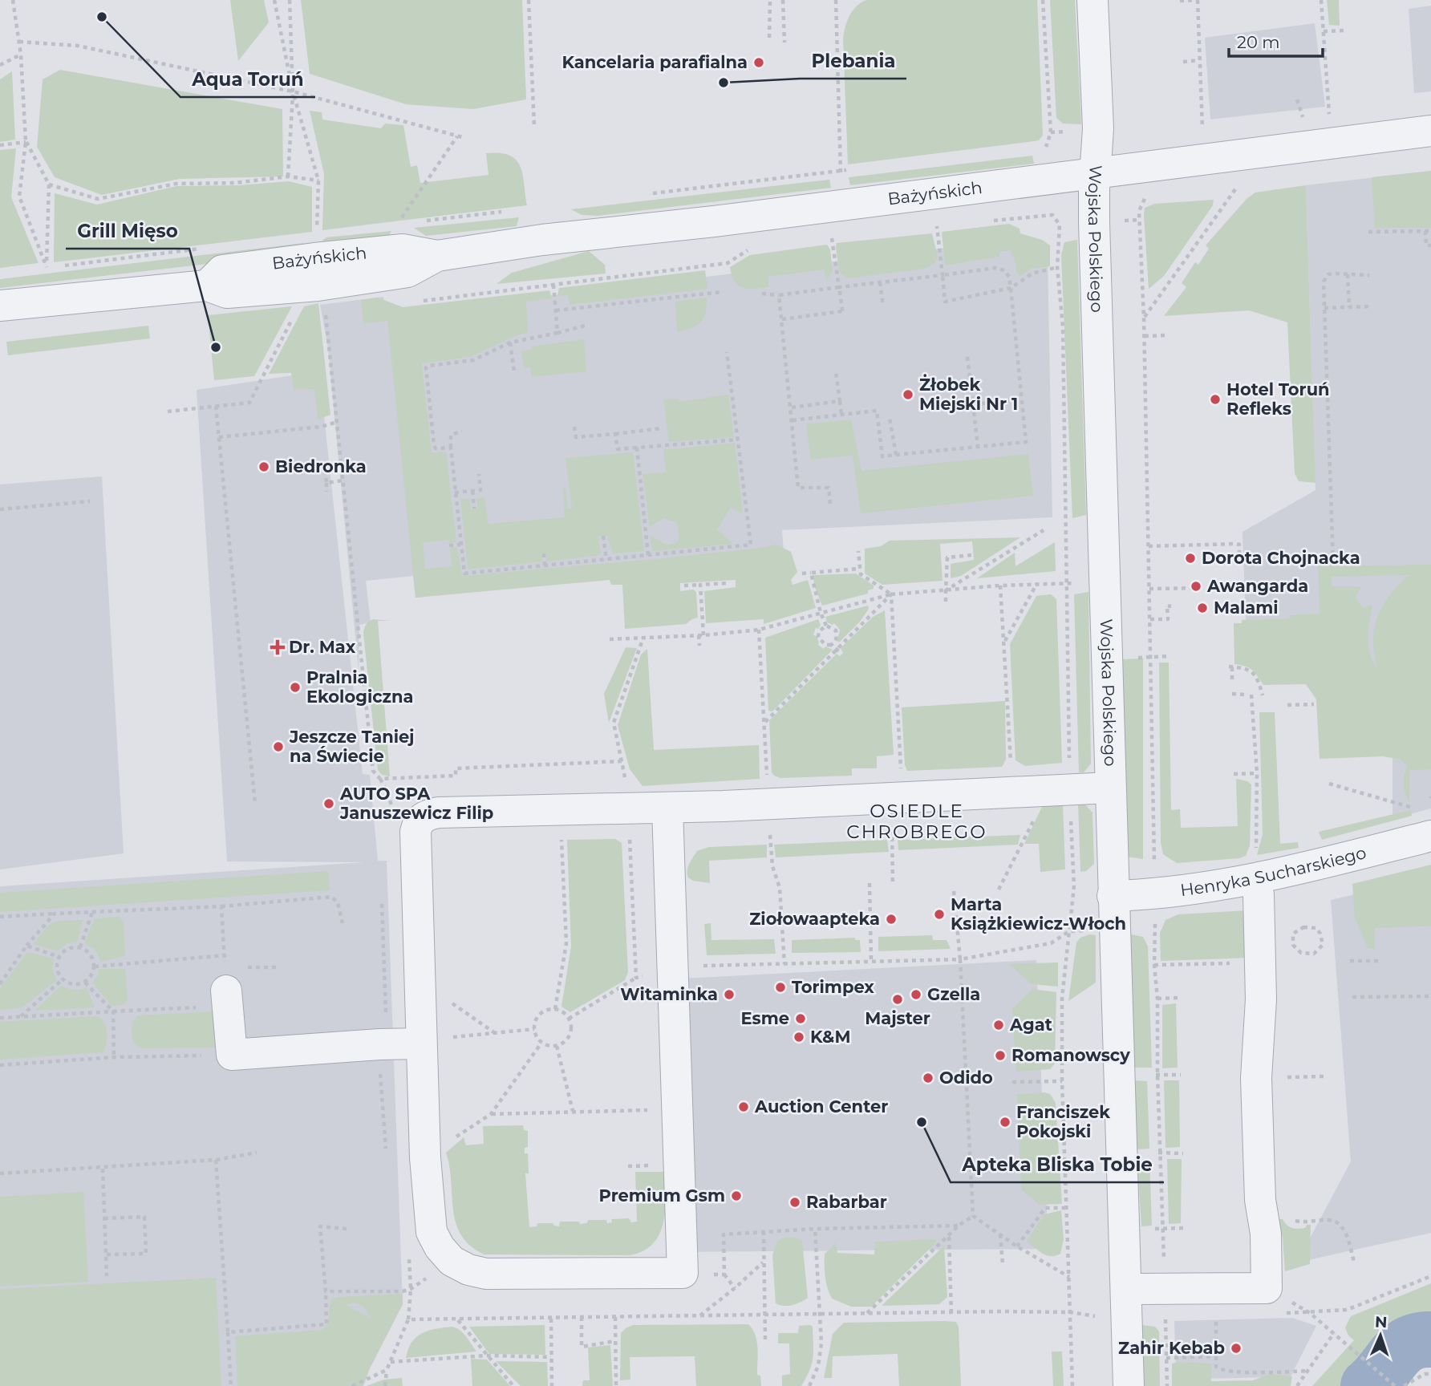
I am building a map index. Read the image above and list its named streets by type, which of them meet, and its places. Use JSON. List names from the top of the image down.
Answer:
{
  "streets": {
    "street": ["Bażyńskich", "Wojska Polskiego", "Henryka Sucharskiego"]
  },
  "crossings": [
    ["Bażyńskich", "Wojska Polskiego"],
    ["Wojska Polskiego", "Henryka Sucharskiego"]
  ],
  "districts": ["OSIEDLE CHROBREGO"],
  "places": {
    "other": [
      "Aqua Toruń",
      "Kancelaria parafialna",
      "Plebania",
      "Grill Mięso",
      "Żłobek Miejski Nr 1",
      "Hotel Toruń Refleks",
      "Biedronka",
      "Dorota Chojnacka",
      "Awangarda",
      "Malami",
      "Pralnia Ekologiczna",
      "Jeszcze Taniej na Świecie",
      "AUTO SPA Januszewicz Filip",
      "Marta Książkiewicz-Włoch",
      "Ziołowaapteka",
      "Torimpex",
      "Witaminka",
      "Gzella",
      "Majster",
      "Esme",
      "Agat",
      "K&M",
      "Romanowscy",
      "Odido",
      "Auction Center",
      "Apteka Bliska Tobie",
      "Franciszek Pokojski",
      "Premium Gsm",
      "Rabarbar",
      "Zahir Kebab"
    ],
    "health": ["Dr. Max"]
  },
  "scale_bar": "20 m",
  "north": "top"
}
